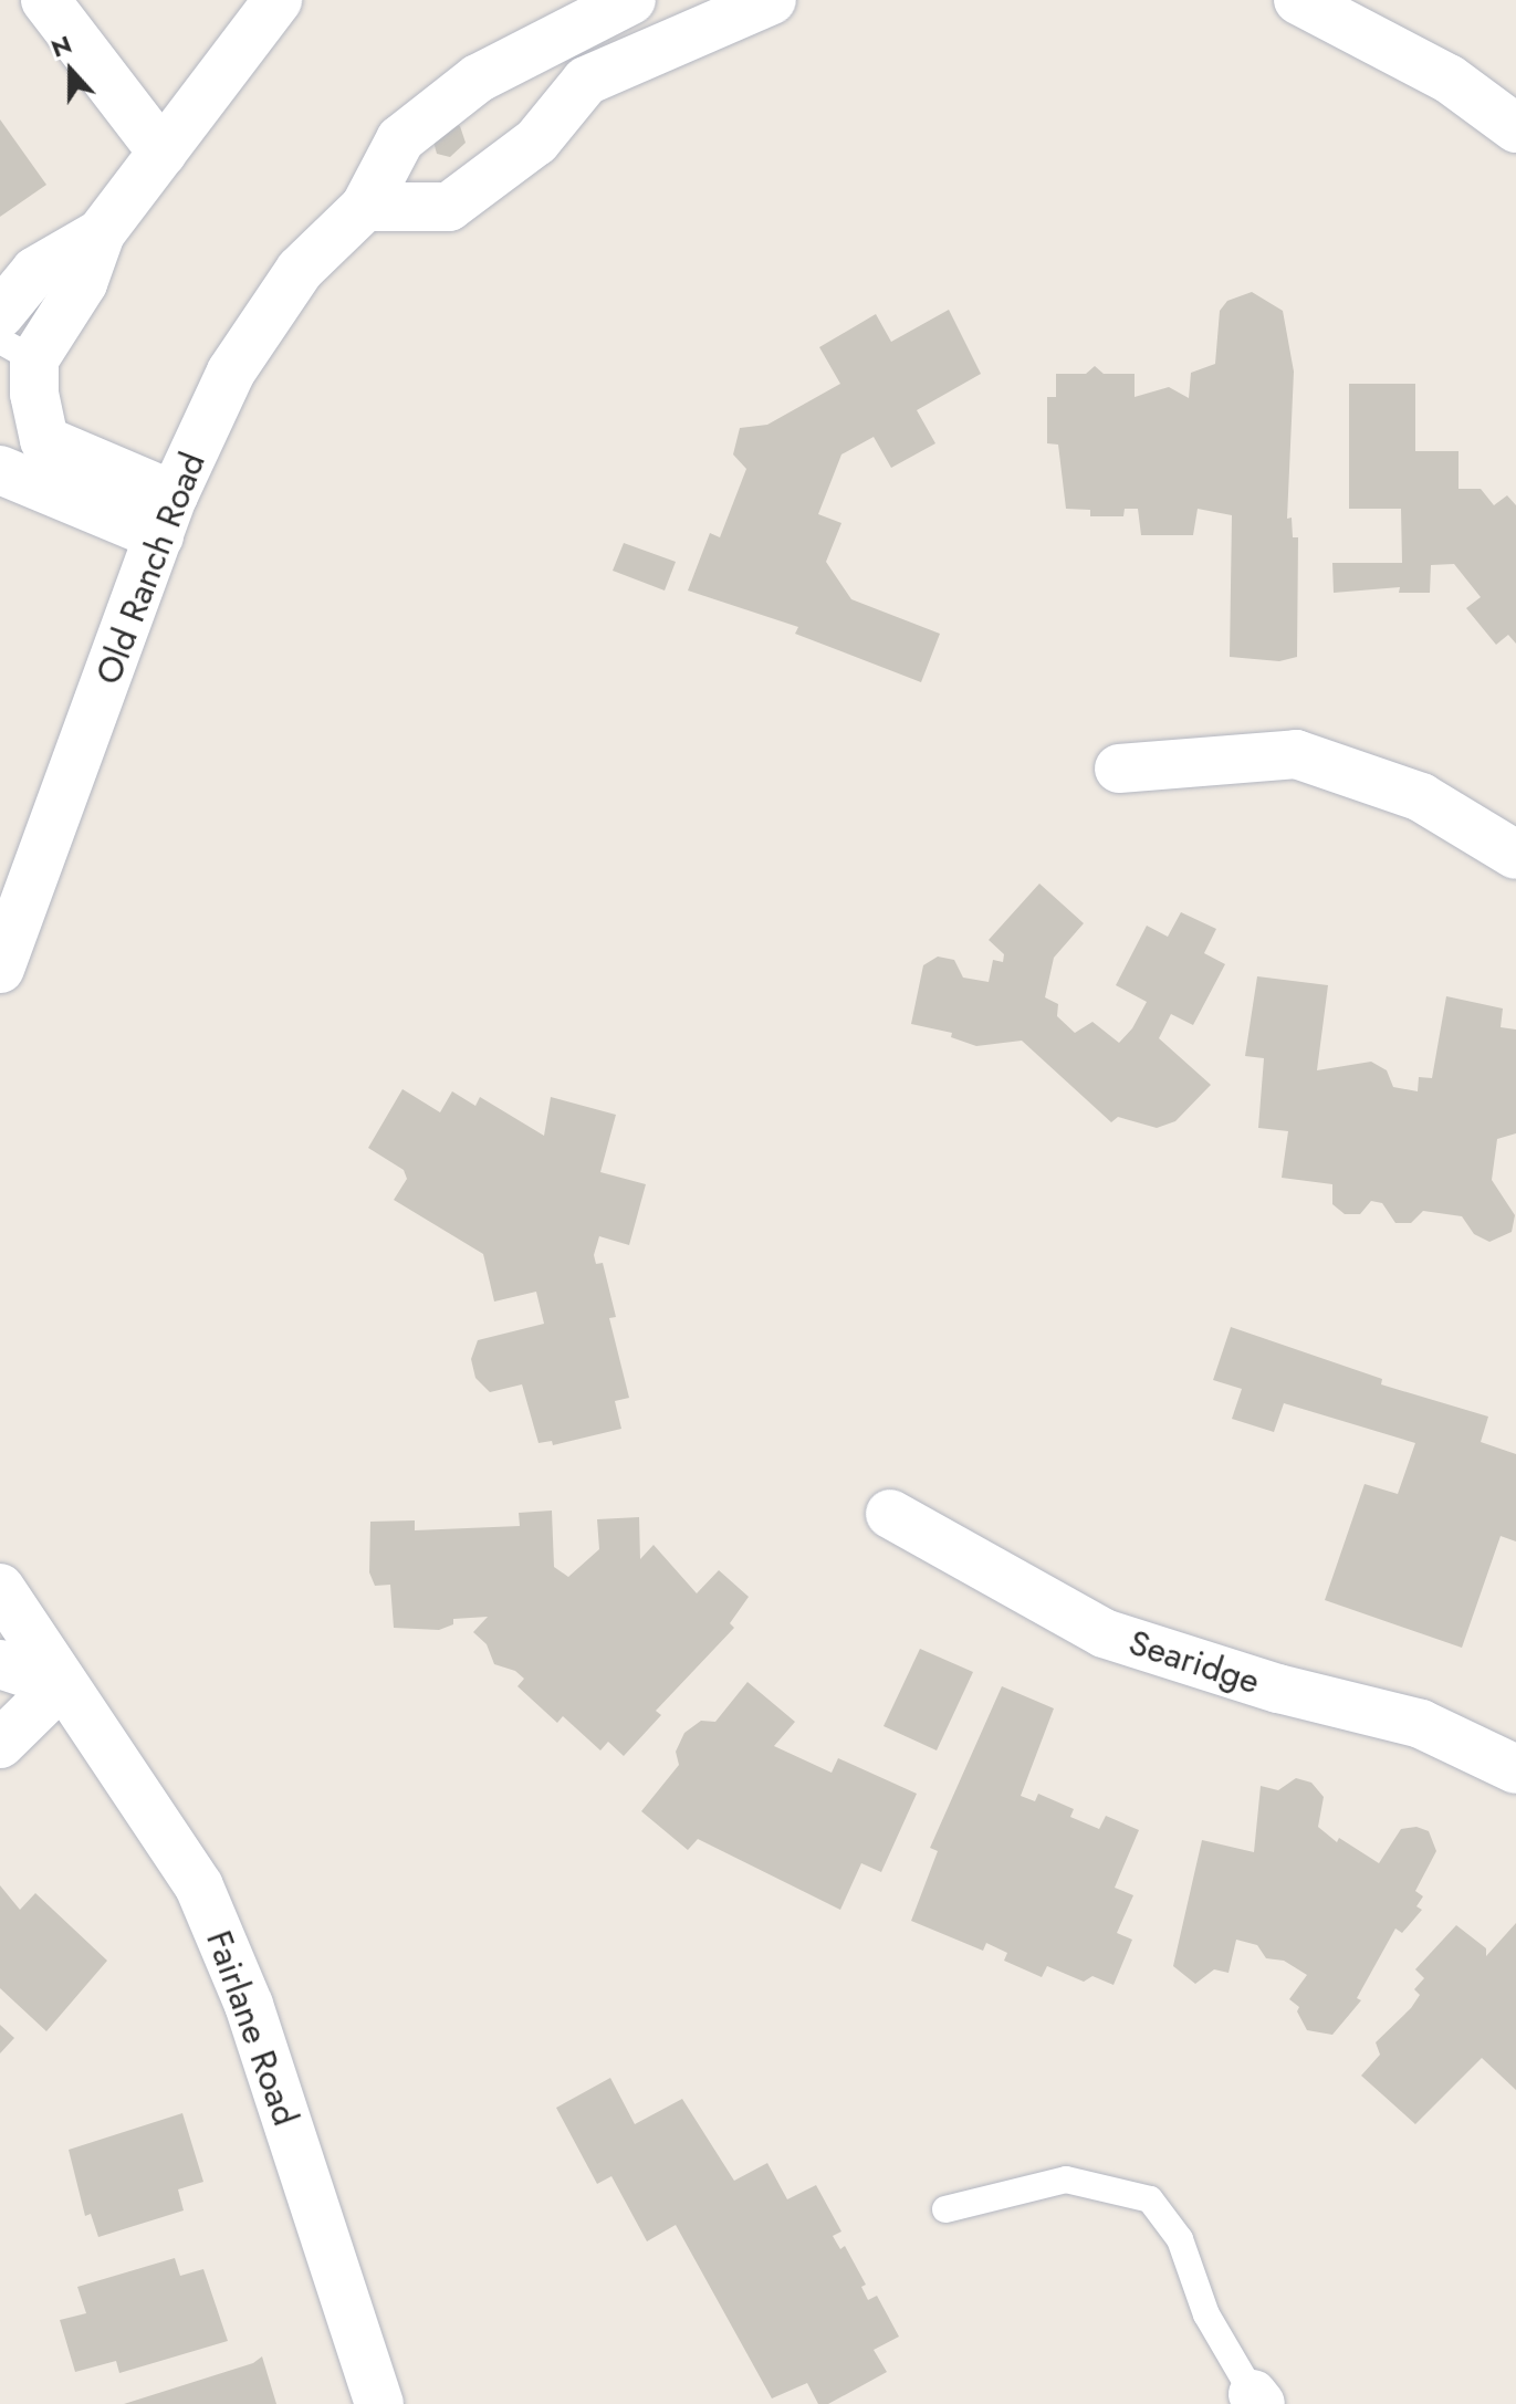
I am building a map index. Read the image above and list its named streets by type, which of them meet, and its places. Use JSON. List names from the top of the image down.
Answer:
{
  "streets": {
    "street": ["Old Ranch Road", "Searidge", "Fairlane Road"]
  },
  "north": "top"
}
